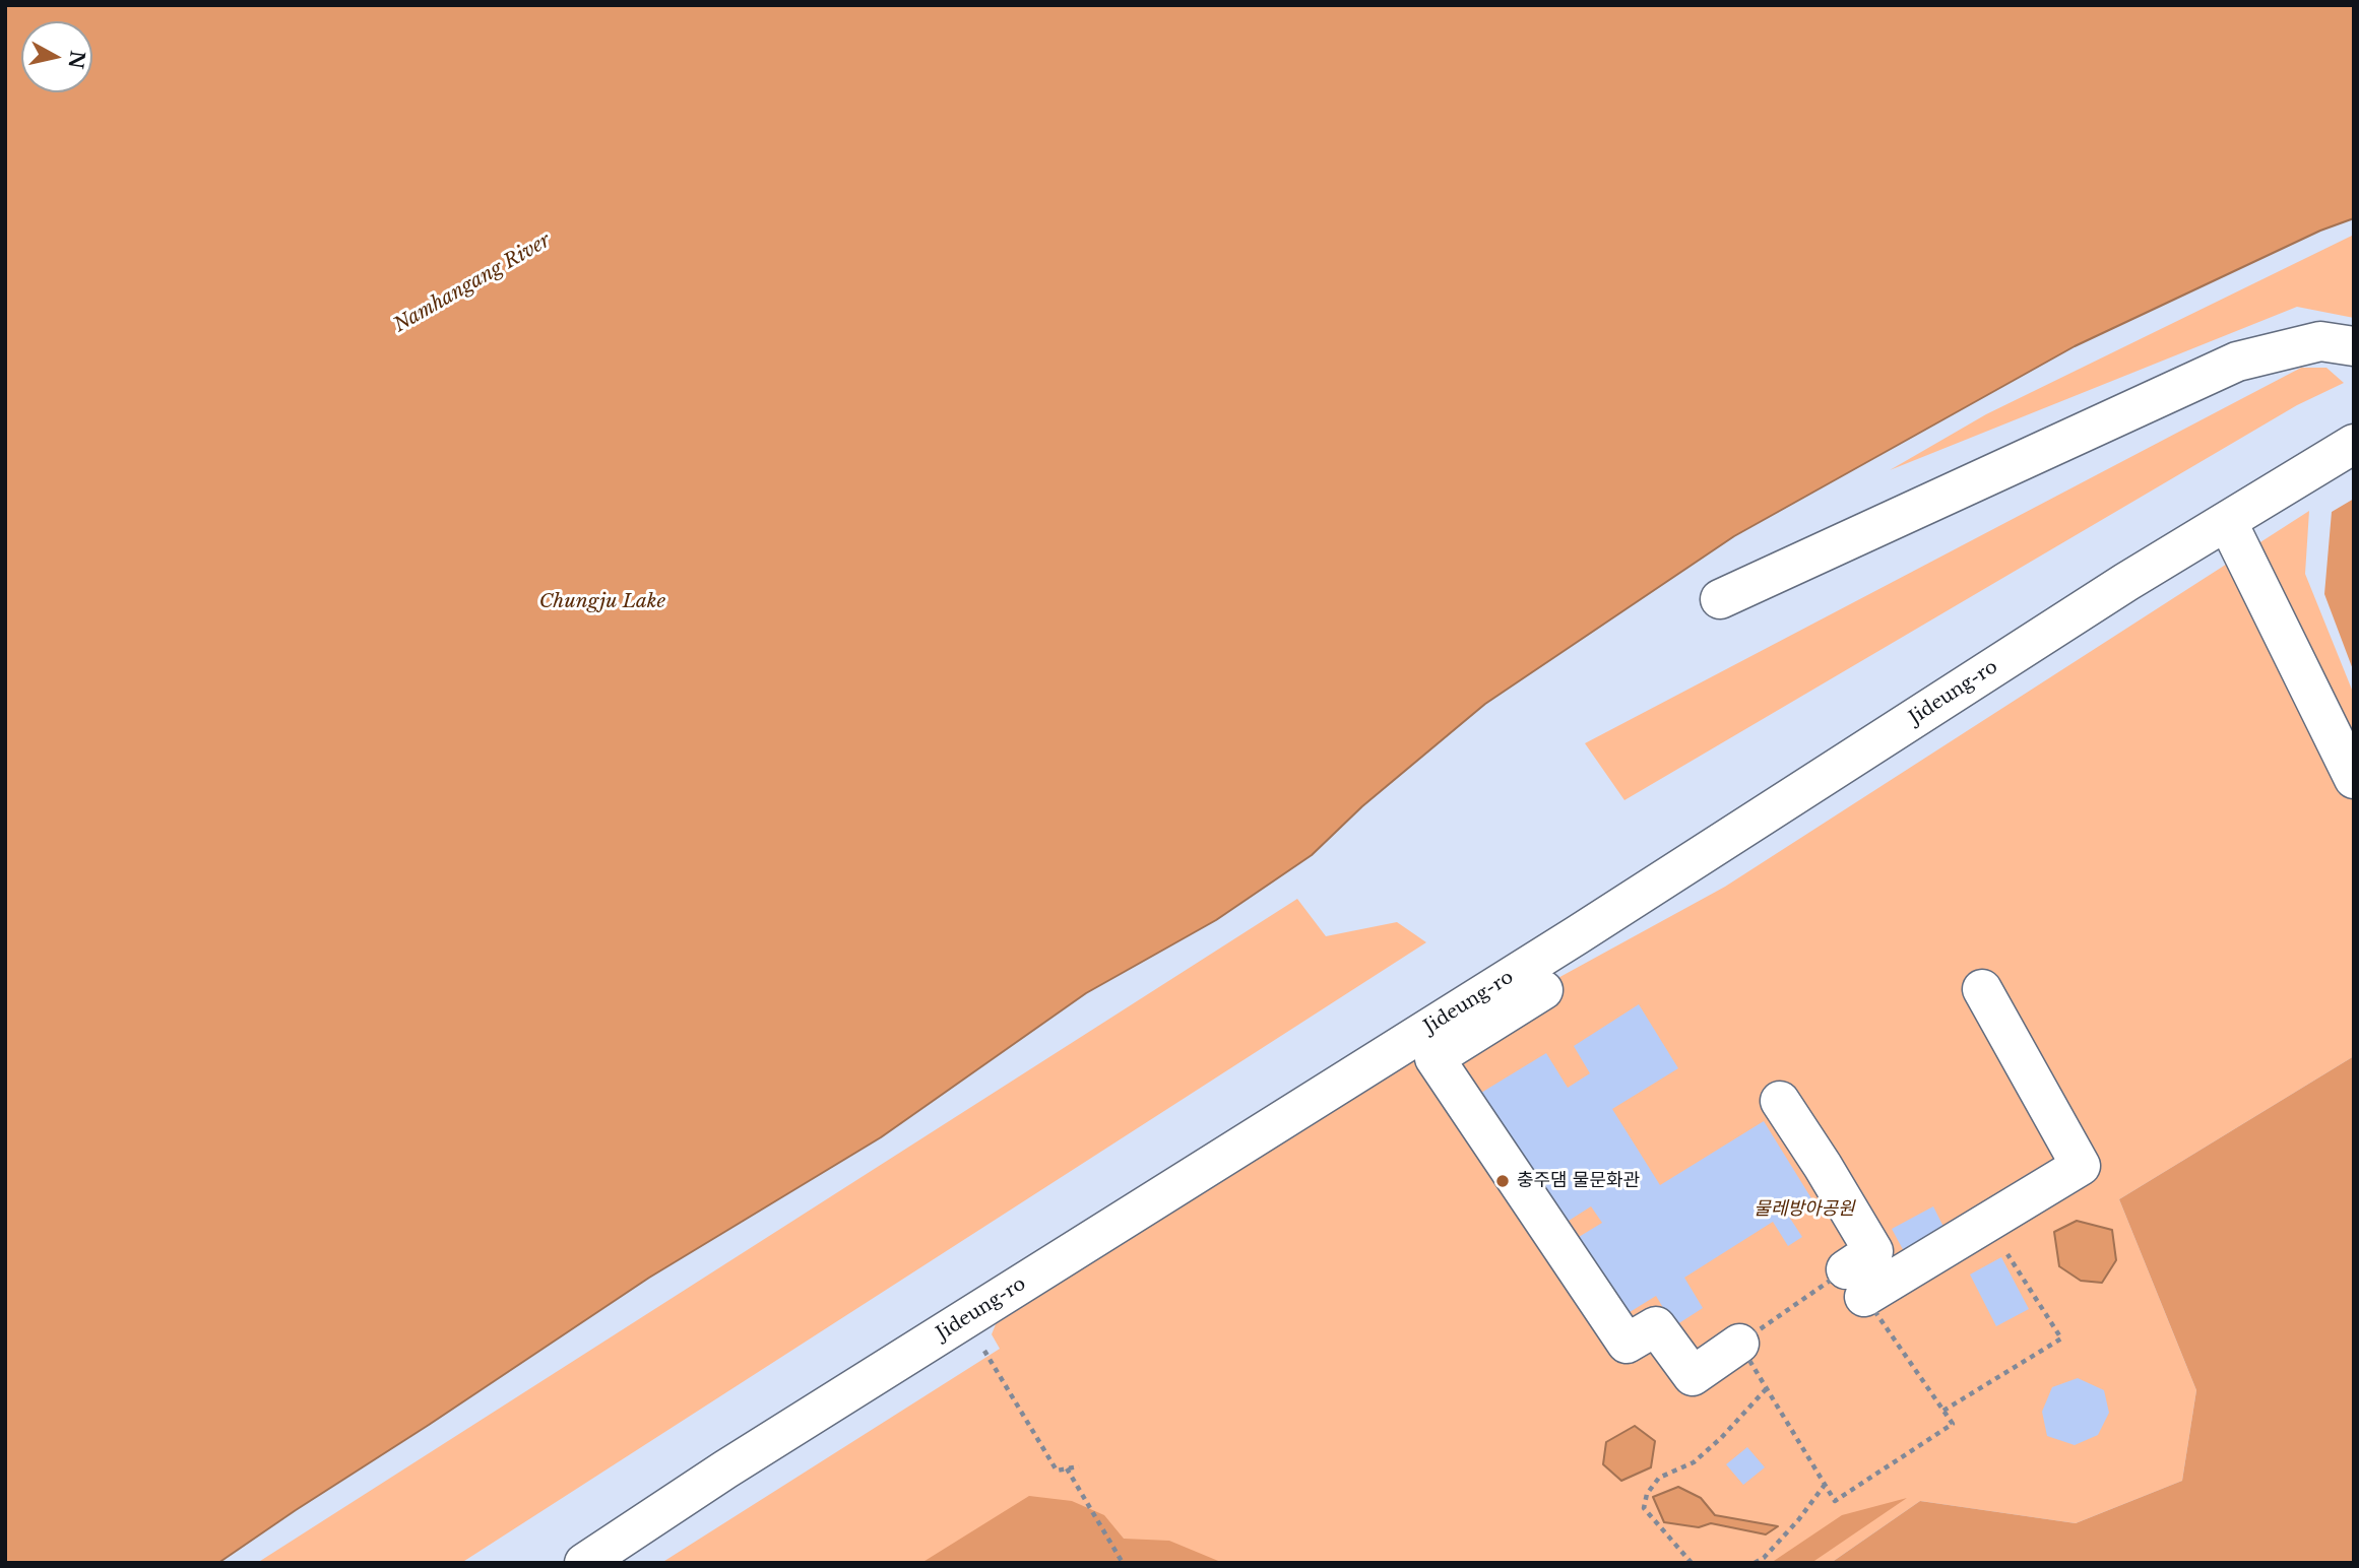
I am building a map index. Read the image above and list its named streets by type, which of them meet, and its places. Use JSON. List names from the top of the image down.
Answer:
{
  "streets": {
    "street": ["Jideung-ro"]
  },
  "water": ["Namhangang River", "Chungju Lake"],
  "parks": ["물레방아공원"],
  "places": ["충주댐 물문화관"],
  "north": "right"
}
